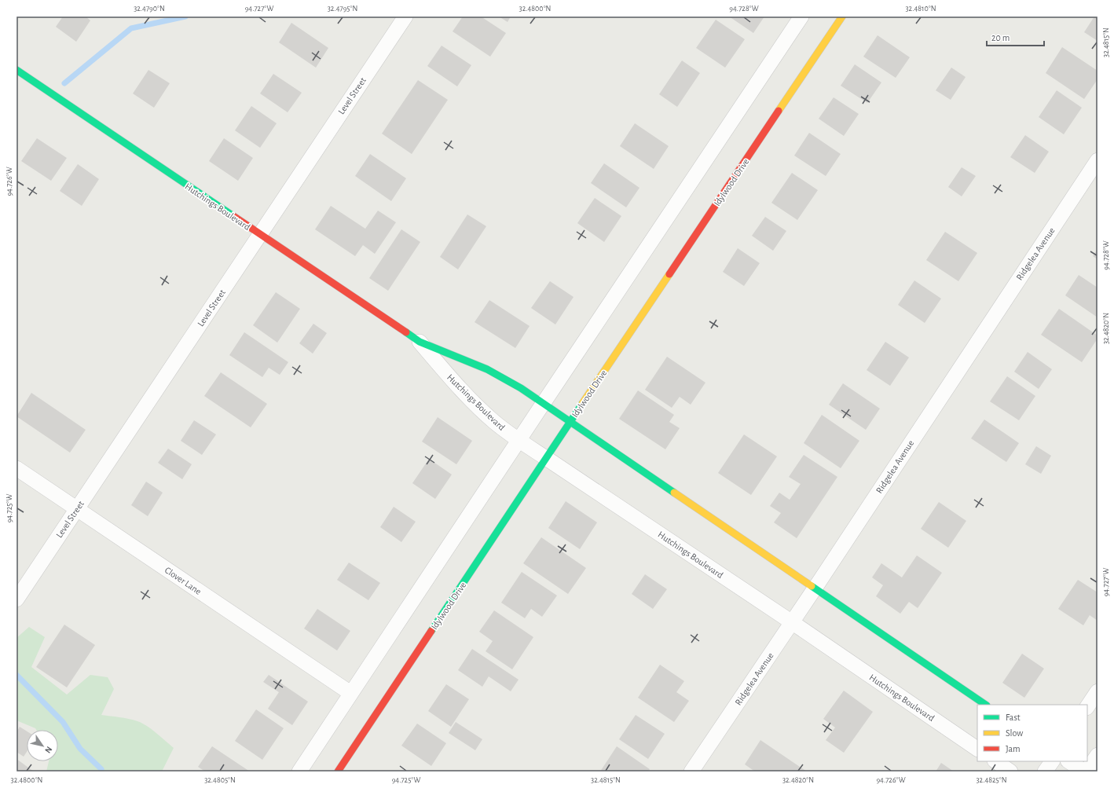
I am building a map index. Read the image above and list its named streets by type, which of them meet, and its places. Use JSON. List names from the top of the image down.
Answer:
{
  "streets": {
    "street": [
      "Level Street",
      "Idylwood Drive",
      "Hutchings Boulevard",
      "Ridgelea Avenue",
      "Clover Lane"
    ]
  },
  "crossings": [
    ["Level Street", "Hutchings Boulevard"],
    ["Level Street", "Clover Lane"],
    ["Idylwood Drive", "Hutchings Boulevard"],
    ["Hutchings Boulevard", "Ridgelea Avenue"]
  ],
  "legend": ["Fast", "Slow", "Jam"],
  "scale_bar": "20 m",
  "north": "bottom right",
  "coordinates": [
    "32.4790°N",
    "94.727°W",
    "32.4795°N",
    "32.4800°N",
    "94.728°W",
    "32.4810°N",
    "32.4815°N",
    "94.726°W",
    "32.4820°N",
    "94.725°W",
    "32.4805°N",
    "32.4825°N"
  ]
}
